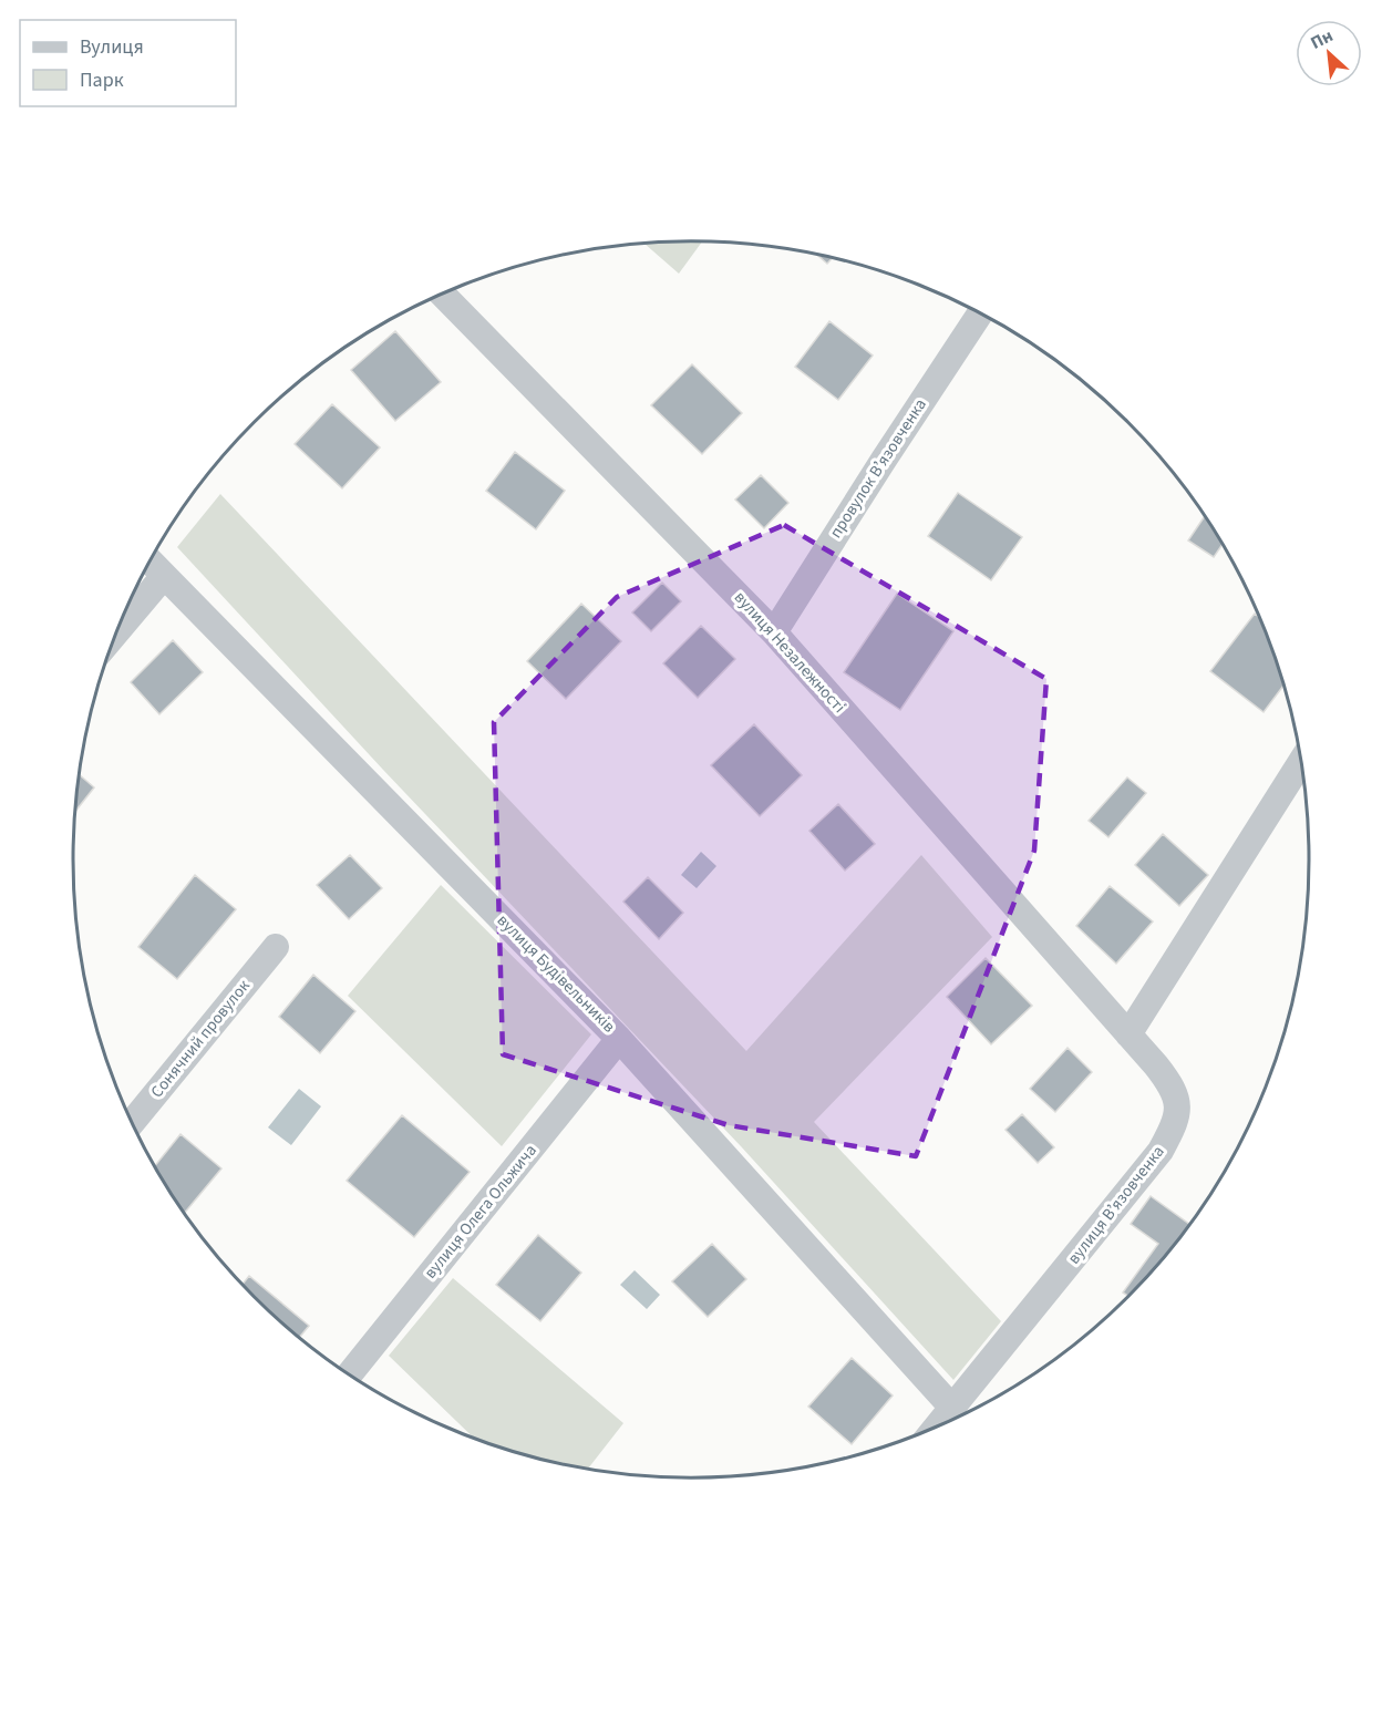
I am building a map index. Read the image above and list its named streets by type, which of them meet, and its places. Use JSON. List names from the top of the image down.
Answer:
{
  "streets": {
    "street": [
      "провулок Вʼязовченка",
      "вулиця Незалежності",
      "вулиця Будівельників",
      "Сонячний провулок",
      "вулиця Вʼязовченка",
      "вулиця Олега Ольжича"
    ]
  },
  "crossings": [
    ["провулок Вʼязовченка", "вулиця Незалежності"],
    ["вулиця Незалежності", "вулиця Вʼязовченка"],
    ["вулиця Будівельників", "вулиця Вʼязовченка"],
    ["вулиця Будівельників", "вулиця Олега Ольжича"]
  ],
  "legend": ["Вулиця", "Парк"],
  "north": "top left"
}
